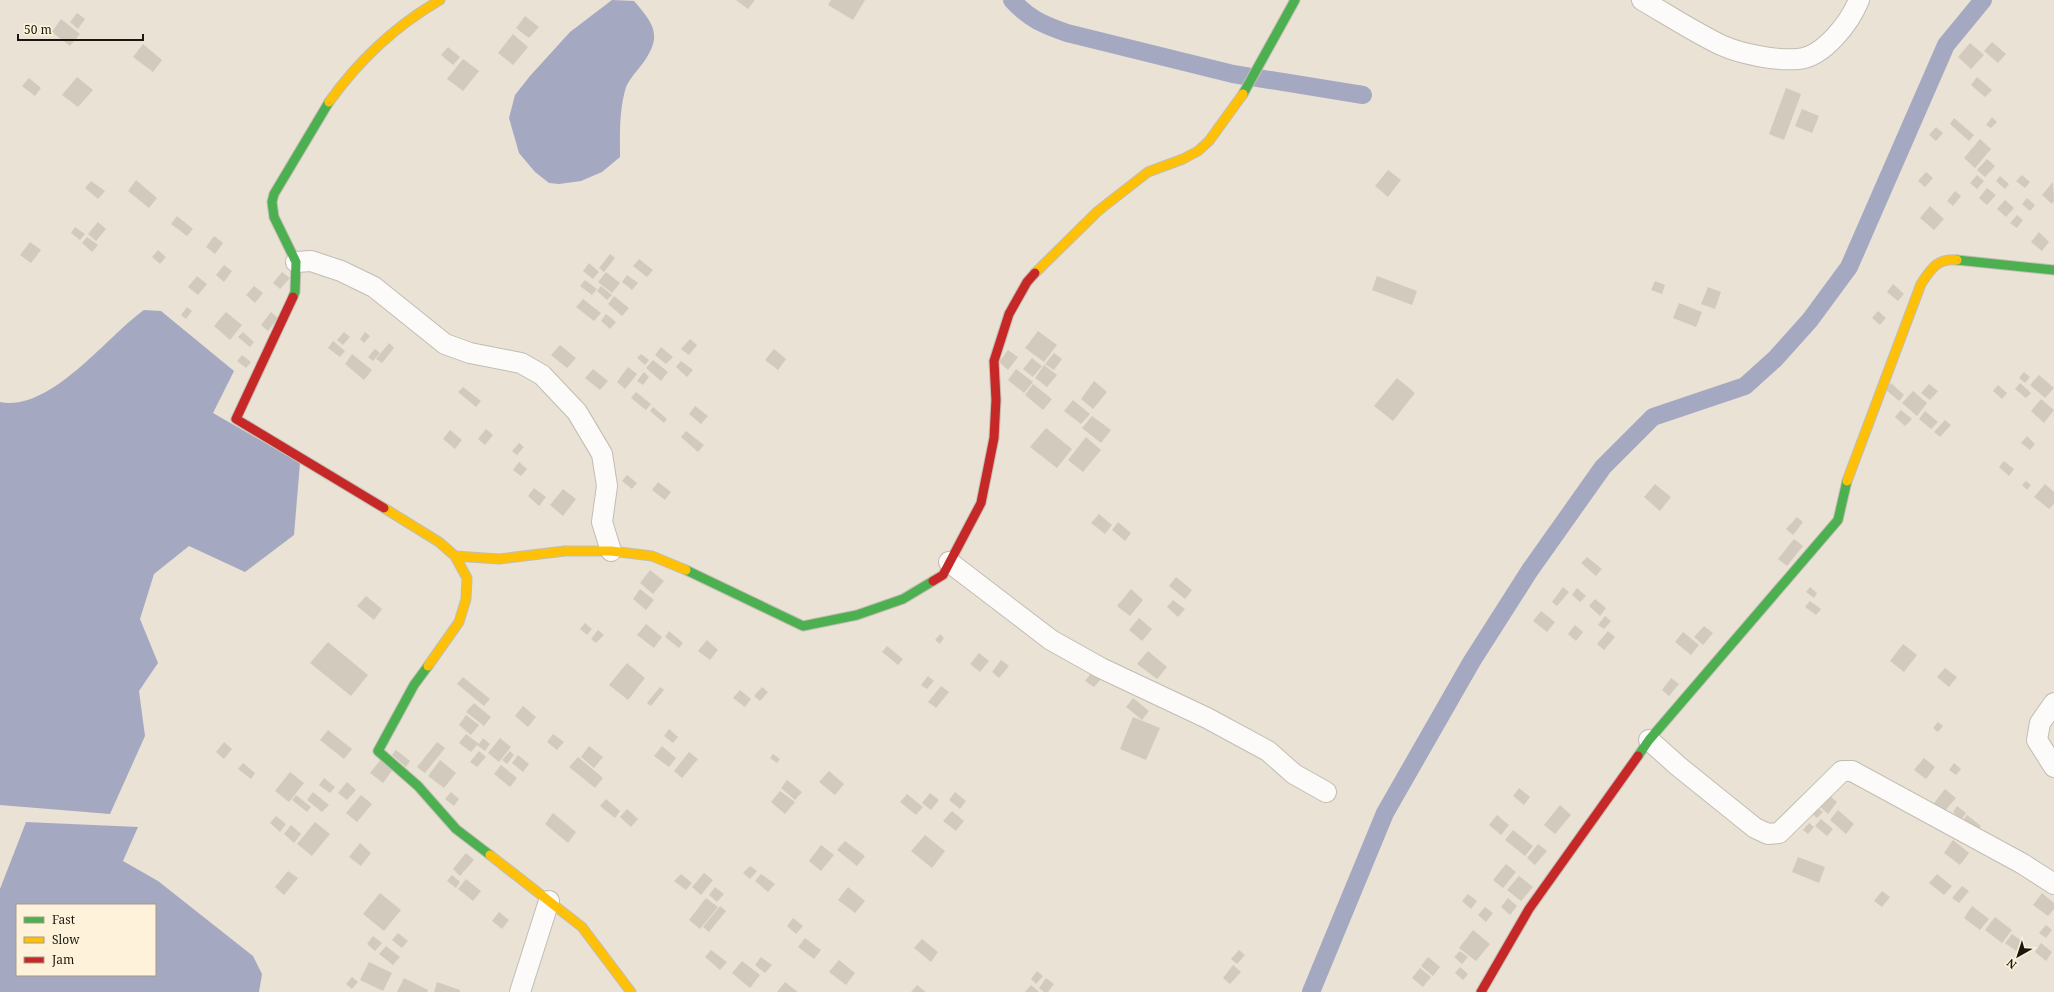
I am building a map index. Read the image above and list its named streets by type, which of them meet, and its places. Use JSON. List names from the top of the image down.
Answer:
{
  "legend": ["Fast", "Slow", "Jam"],
  "scale_bar": "50 m",
  "north": "bottom left"
}
